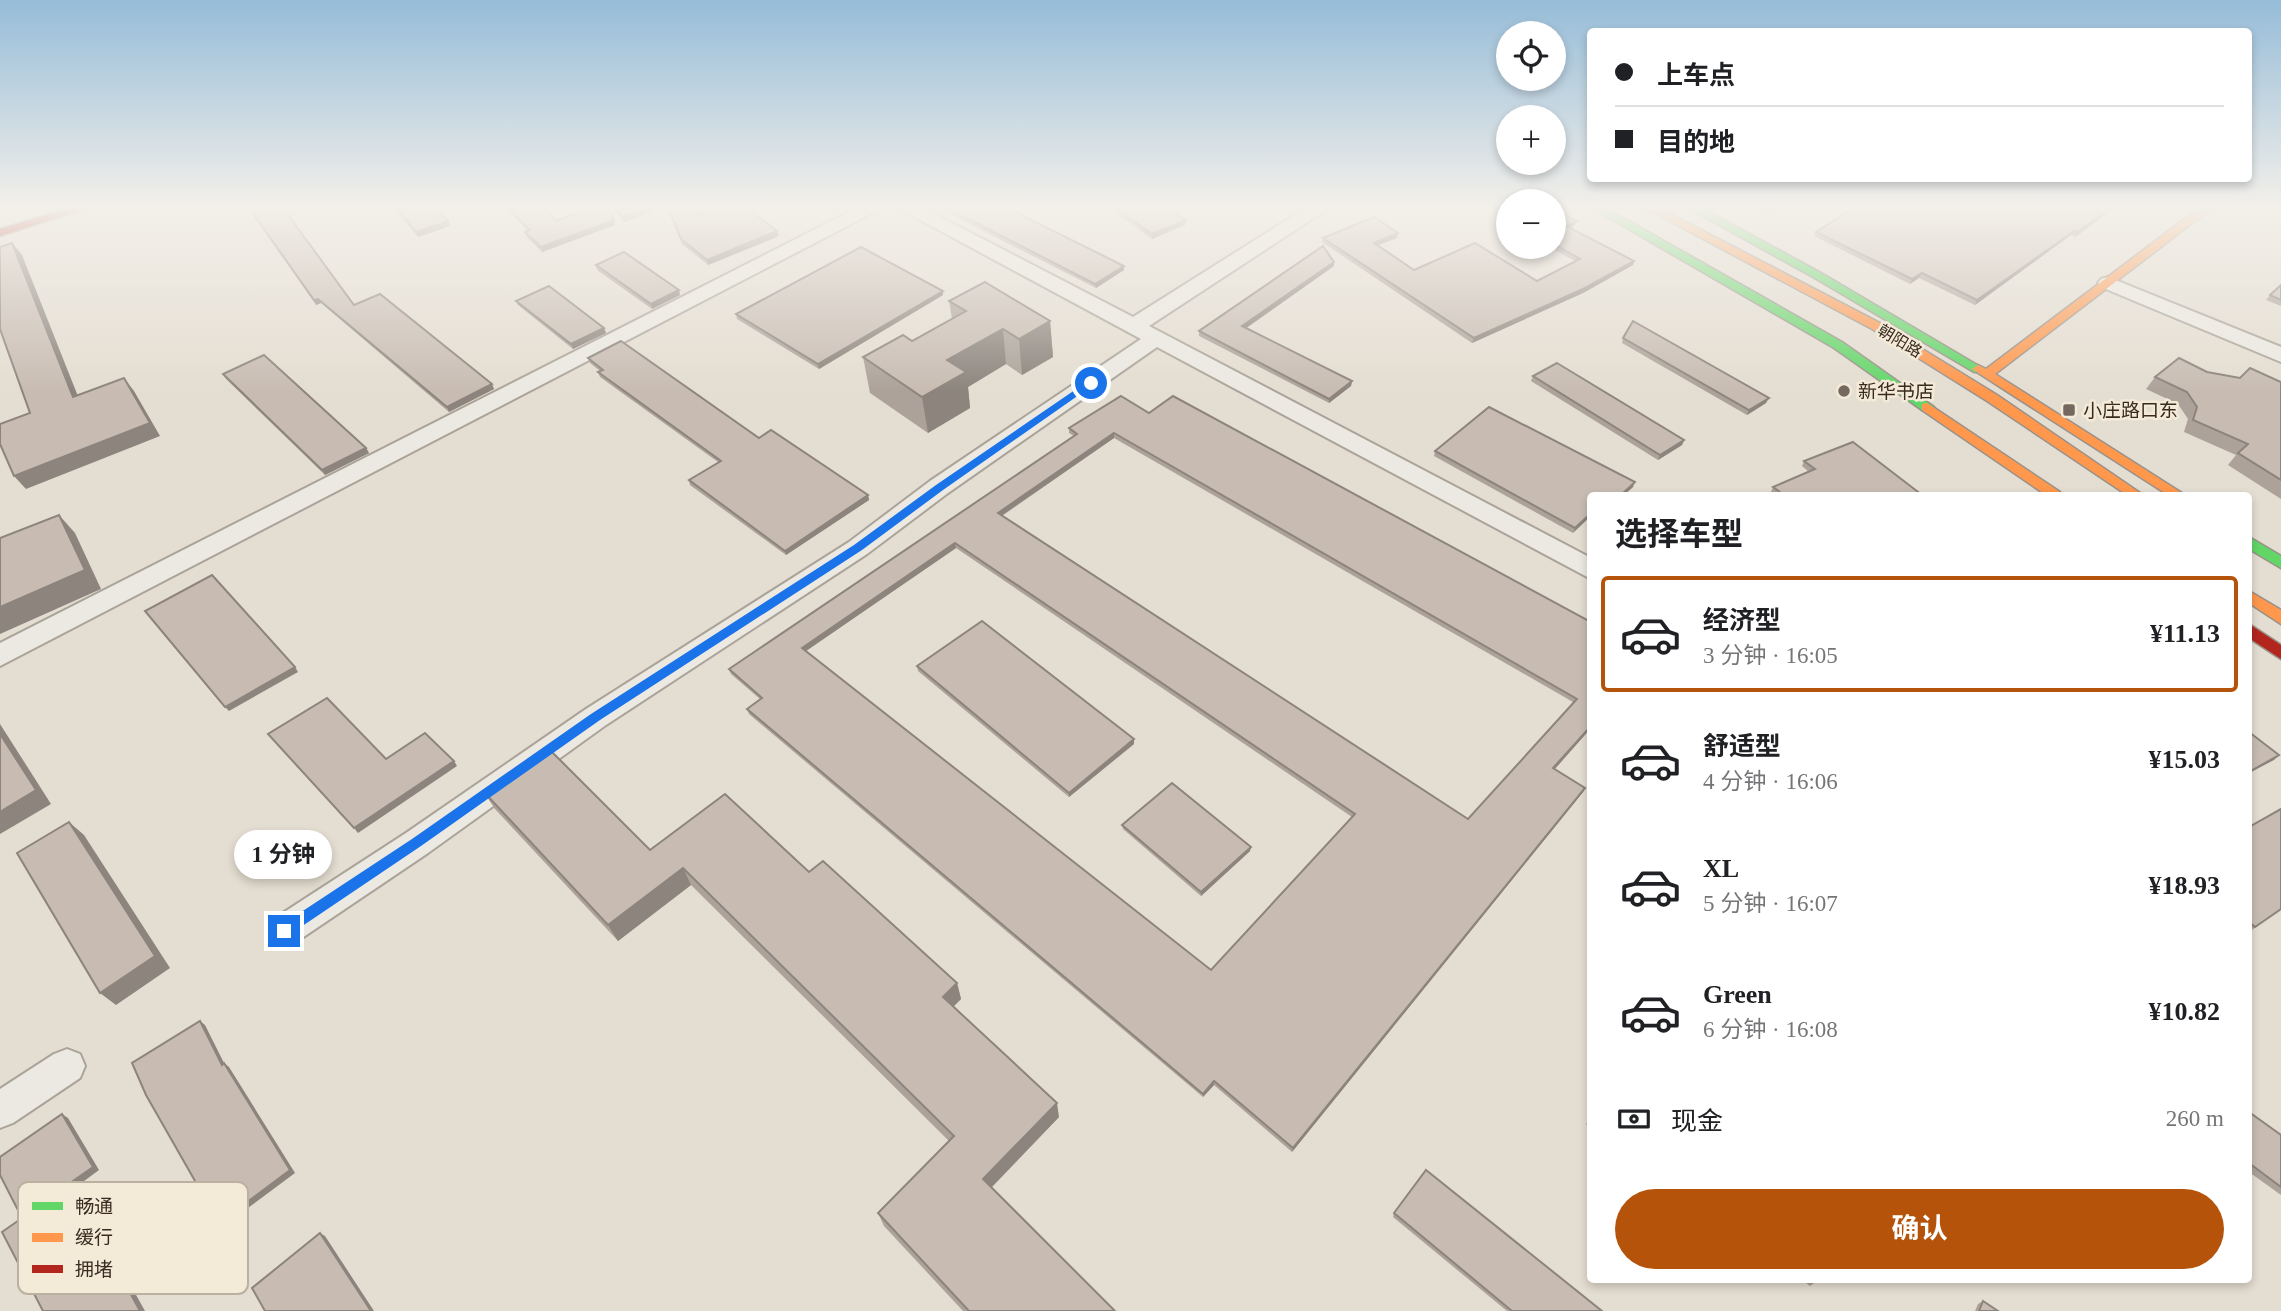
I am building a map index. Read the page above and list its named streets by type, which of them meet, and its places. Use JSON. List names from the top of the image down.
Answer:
{
  "streets": {
    "main road": ["朝阳路"]
  },
  "places": {
    "other": ["新华书店"],
    "transit": ["小庄路口东"]
  },
  "legend": ["畅通", "缓行", "拥堵"],
  "page": {
    "map_buttons": ["+", "−"],
    "banner": ["上车点", "目的地"],
    "heading": "选择车型",
    "list": [
      {
        "name": "经济型",
        "note": "3 分钟 · 16:05",
        "value": "¥11.13"
      },
      {
        "name": "舒适型",
        "note": "4 分钟 · 16:06",
        "value": "¥15.03"
      },
      {
        "name": "XL",
        "note": "5 分钟 · 16:07",
        "value": "¥18.93"
      },
      {
        "name": "Green",
        "note": "6 分钟 · 16:08",
        "value": "¥10.82"
      }
    ],
    "bubble": "1 分钟",
    "pay": ["现金", "260 m"],
    "buttons": "确认"
  }
}
